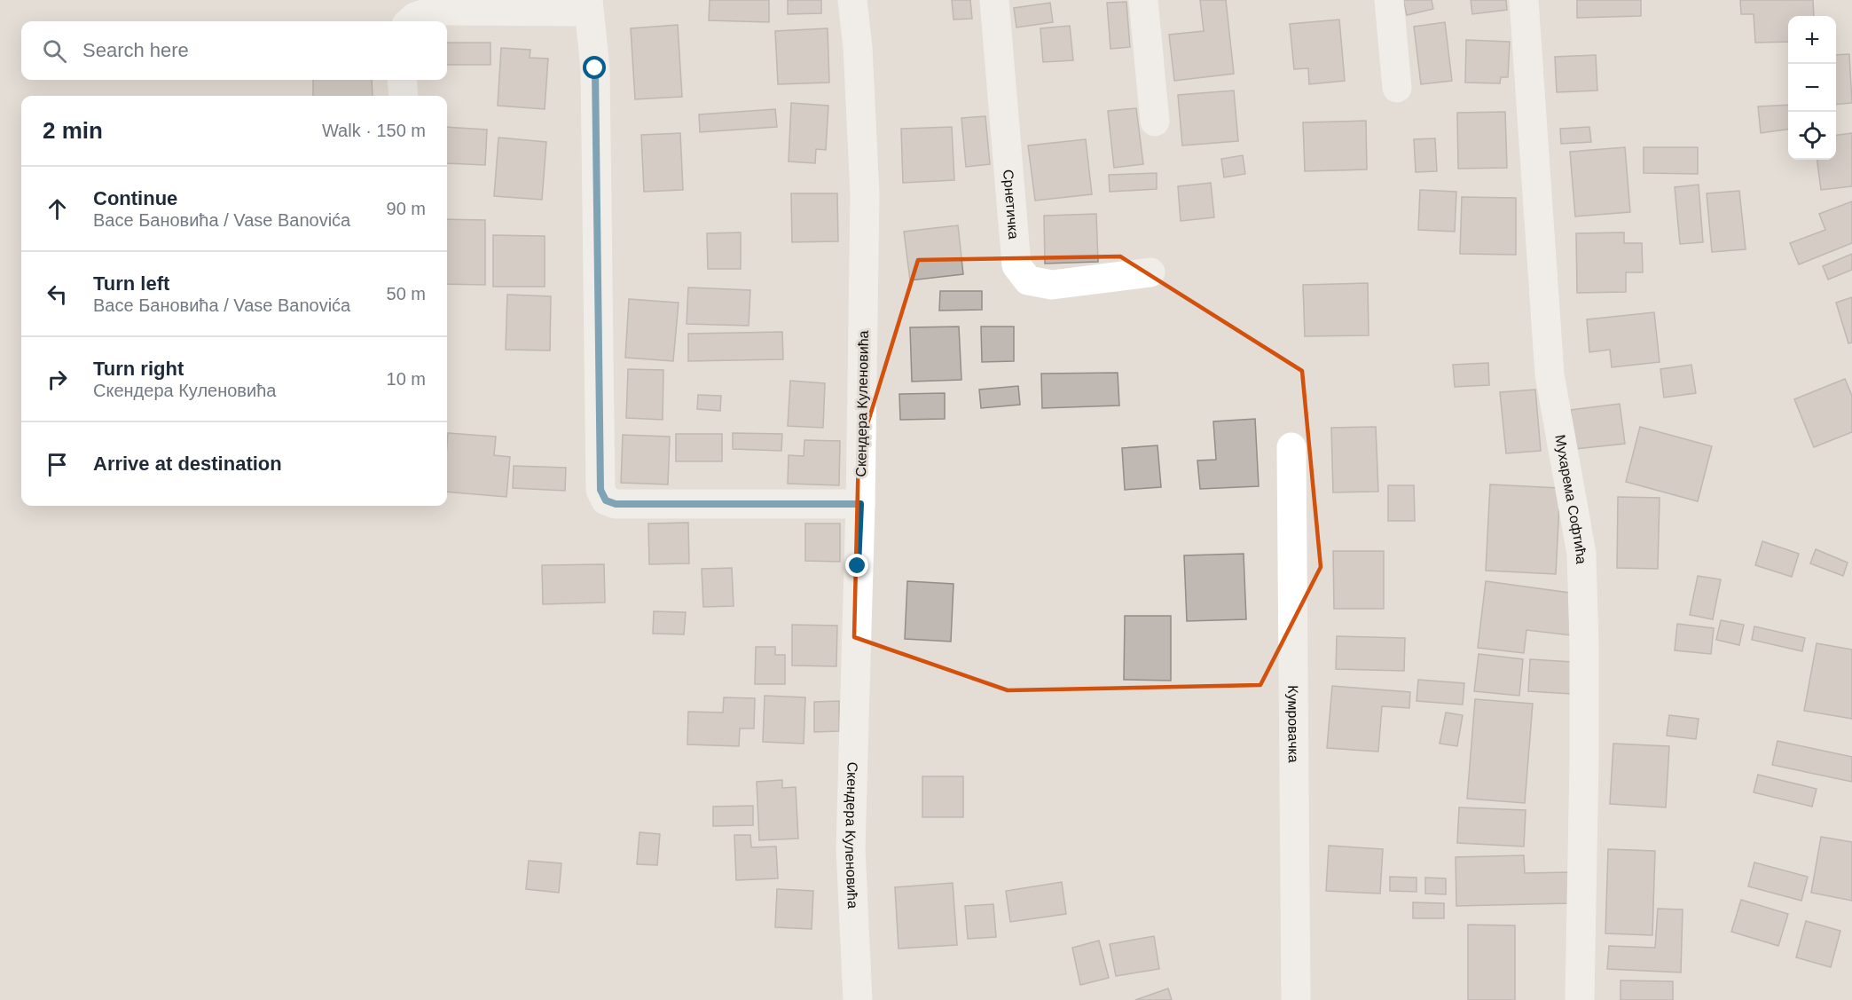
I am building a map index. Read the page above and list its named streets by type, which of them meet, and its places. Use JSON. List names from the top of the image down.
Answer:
{
  "streets": {
    "street": [
      "Срнетичка",
      "Скендера Куленовића",
      "Мухарема Софтића",
      "Кумровачка"
    ]
  },
  "page": {
    "map_buttons": ["+", "−"],
    "search": "Search here",
    "heading": ["2 min", "Walk · 150 m"],
    "list": [
      ["Continue", "Васе Бановића / Vase Banovića", "90 m"],
      ["Turn left", "Васе Бановића / Vase Banovića", "50 m"],
      ["Turn right", "Скендера Куленовића", "10 m"],
      "Arrive at destination"
    ]
  }
}
